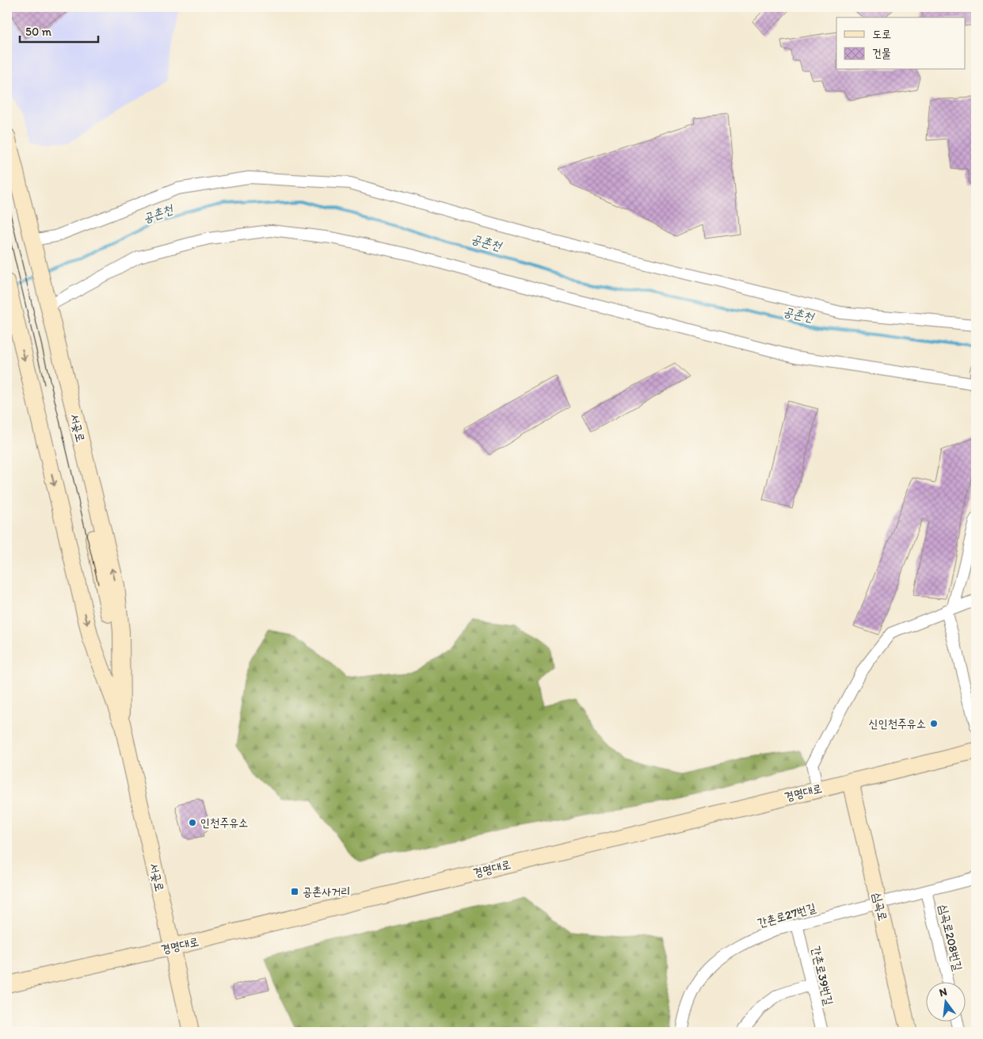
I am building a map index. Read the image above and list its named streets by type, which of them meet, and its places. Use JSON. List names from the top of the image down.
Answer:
{
  "streets": {
    "main road": ["서곶로", "경명대로", "심곡로"],
    "street": ["간촌로27번길", "심곡로208번길", "간촌로39번길"]
  },
  "crossings": [
    ["서곶로", "경명대로"],
    ["경명대로", "심곡로"],
    ["심곡로", "간촌로27번길"],
    ["심곡로", "심곡로208번길"],
    ["간촌로27번길", "심곡로208번길"],
    ["간촌로27번길", "간촌로39번길"]
  ],
  "water": ["공촌천"],
  "places": {
    "other": ["신인천주유소", "인천주유소"],
    "transit": ["공촌사거리"]
  },
  "legend": ["도로", "건물"],
  "scale_bar": "50 m",
  "north": "top"
}
